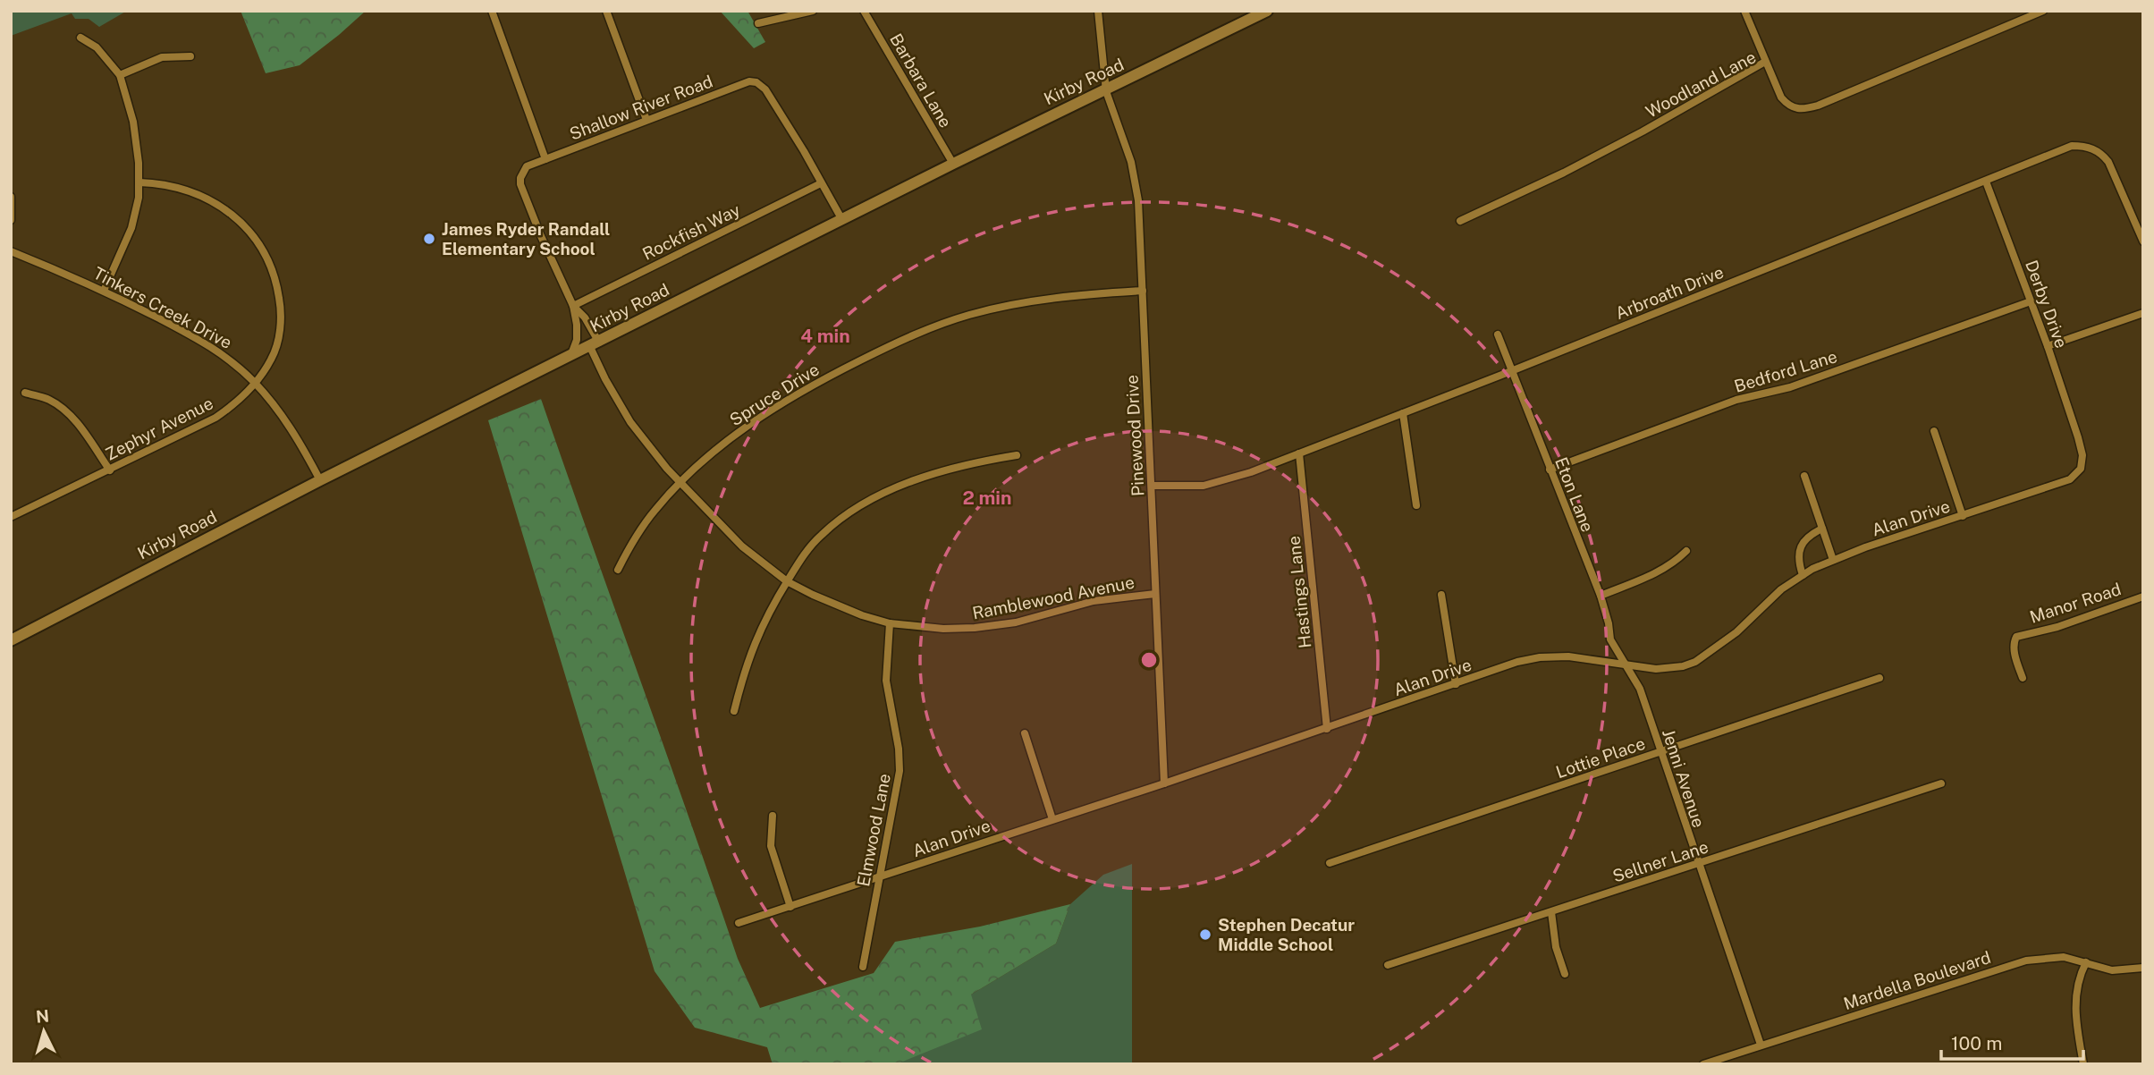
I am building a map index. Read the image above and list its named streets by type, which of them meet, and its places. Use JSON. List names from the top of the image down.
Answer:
{
  "streets": {
    "main road": ["Kirby Road"],
    "street": [
      "Barbara Lane",
      "Woodland Lane",
      "Shallow River Road",
      "Rockfish Way",
      "Arbroath Drive",
      "Derby Drive",
      "Tinkers Creek Drive",
      "Bedford Lane",
      "Spruce Drive",
      "Zephyr Avenue",
      "Pinewood Drive",
      "Eton Lane",
      "Alan Drive",
      "Hastings Lane",
      "Ramblewood Avenue",
      "Manor Road",
      "Lottie Place",
      "Jenni Avenue",
      "Elmwood Lane",
      "Sellner Lane",
      "Mardella Boulevard"
    ]
  },
  "crossings": [
    ["Barbara Lane", "Kirby Road"],
    ["Kirby Road", "Shallow River Road"],
    ["Kirby Road", "Tinkers Creek Drive"],
    ["Kirby Road", "Pinewood Drive"],
    ["Kirby Road", "Ramblewood Avenue"],
    ["Shallow River Road", "Rockfish Way"],
    ["Shallow River Road", "Ramblewood Avenue"],
    ["Arbroath Drive", "Derby Drive"],
    ["Arbroath Drive", "Pinewood Drive"],
    ["Arbroath Drive", "Eton Lane"],
    ["Arbroath Drive", "Hastings Lane"],
    ["Derby Drive", "Bedford Lane"],
    ["Derby Drive", "Alan Drive"],
    ["Tinkers Creek Drive", "Zephyr Avenue"],
    ["Bedford Lane", "Eton Lane"],
    ["Spruce Drive", "Pinewood Drive"],
    ["Spruce Drive", "Ramblewood Avenue"],
    ["Pinewood Drive", "Alan Drive"],
    ["Pinewood Drive", "Ramblewood Avenue"],
    ["Eton Lane", "Alan Drive"],
    ["Eton Lane", "Jenni Avenue"],
    ["Alan Drive", "Hastings Lane"],
    ["Alan Drive", "Jenni Avenue"],
    ["Alan Drive", "Elmwood Lane"],
    ["Ramblewood Avenue", "Elmwood Lane"],
    ["Lottie Place", "Jenni Avenue"],
    ["Jenni Avenue", "Sellner Lane"],
    ["Jenni Avenue", "Mardella Boulevard"]
  ],
  "places": ["James Ryder Randall Elementary School", "Stephen Decatur Middle School"],
  "scale_bar": "100 m",
  "north": "top",
  "rings": ["4 min", "2 min"]
}
